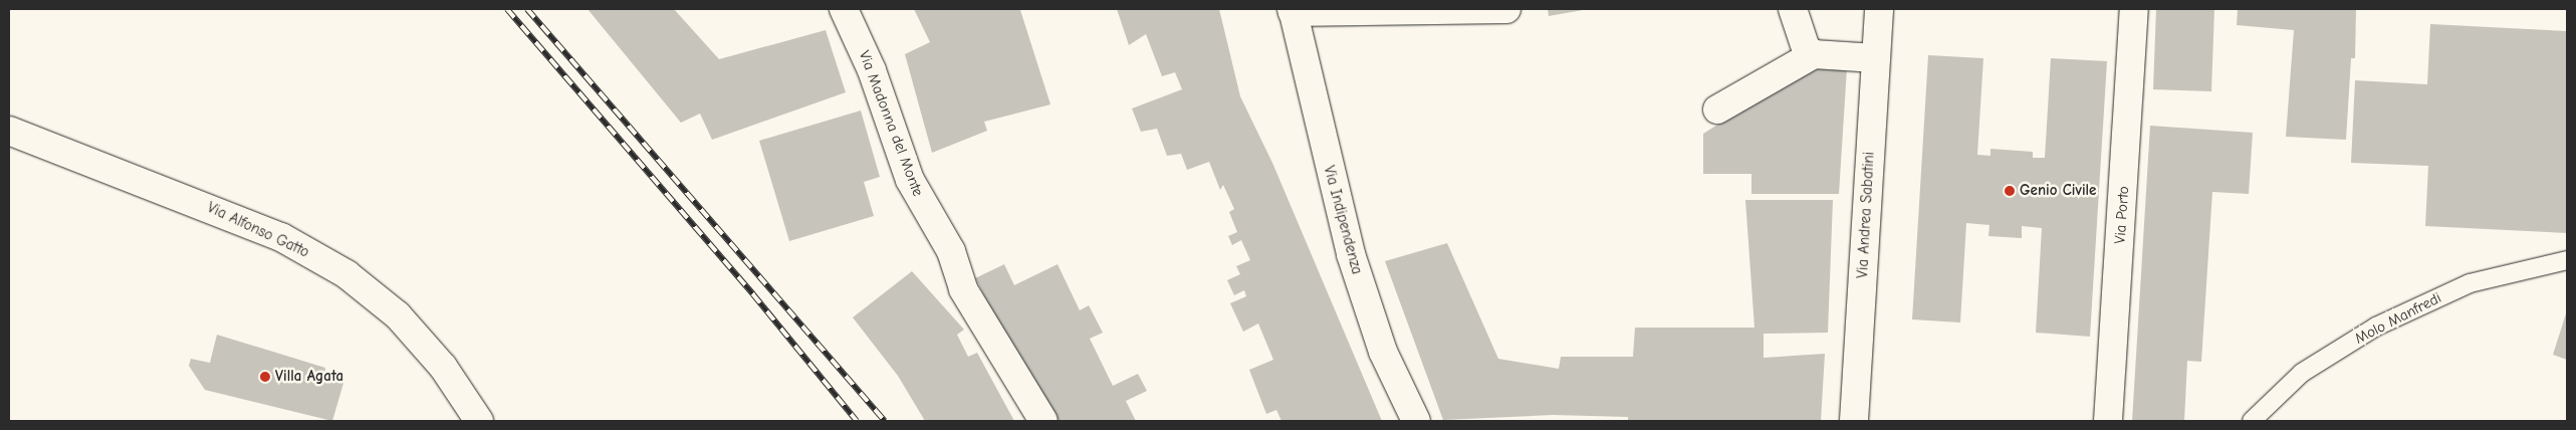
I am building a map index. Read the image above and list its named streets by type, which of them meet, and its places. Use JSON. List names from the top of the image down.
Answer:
{
  "streets": {
    "main road": [
      "Via Madonna del Monte",
      "Via Andrea Sabatini",
      "Via Porto",
      "Via Indipendenza",
      "Via Alfonso Gatto"
    ],
    "lane": ["Molo Manfredi"]
  },
  "places": ["Genio Civile", "Villa Agata"]
}
